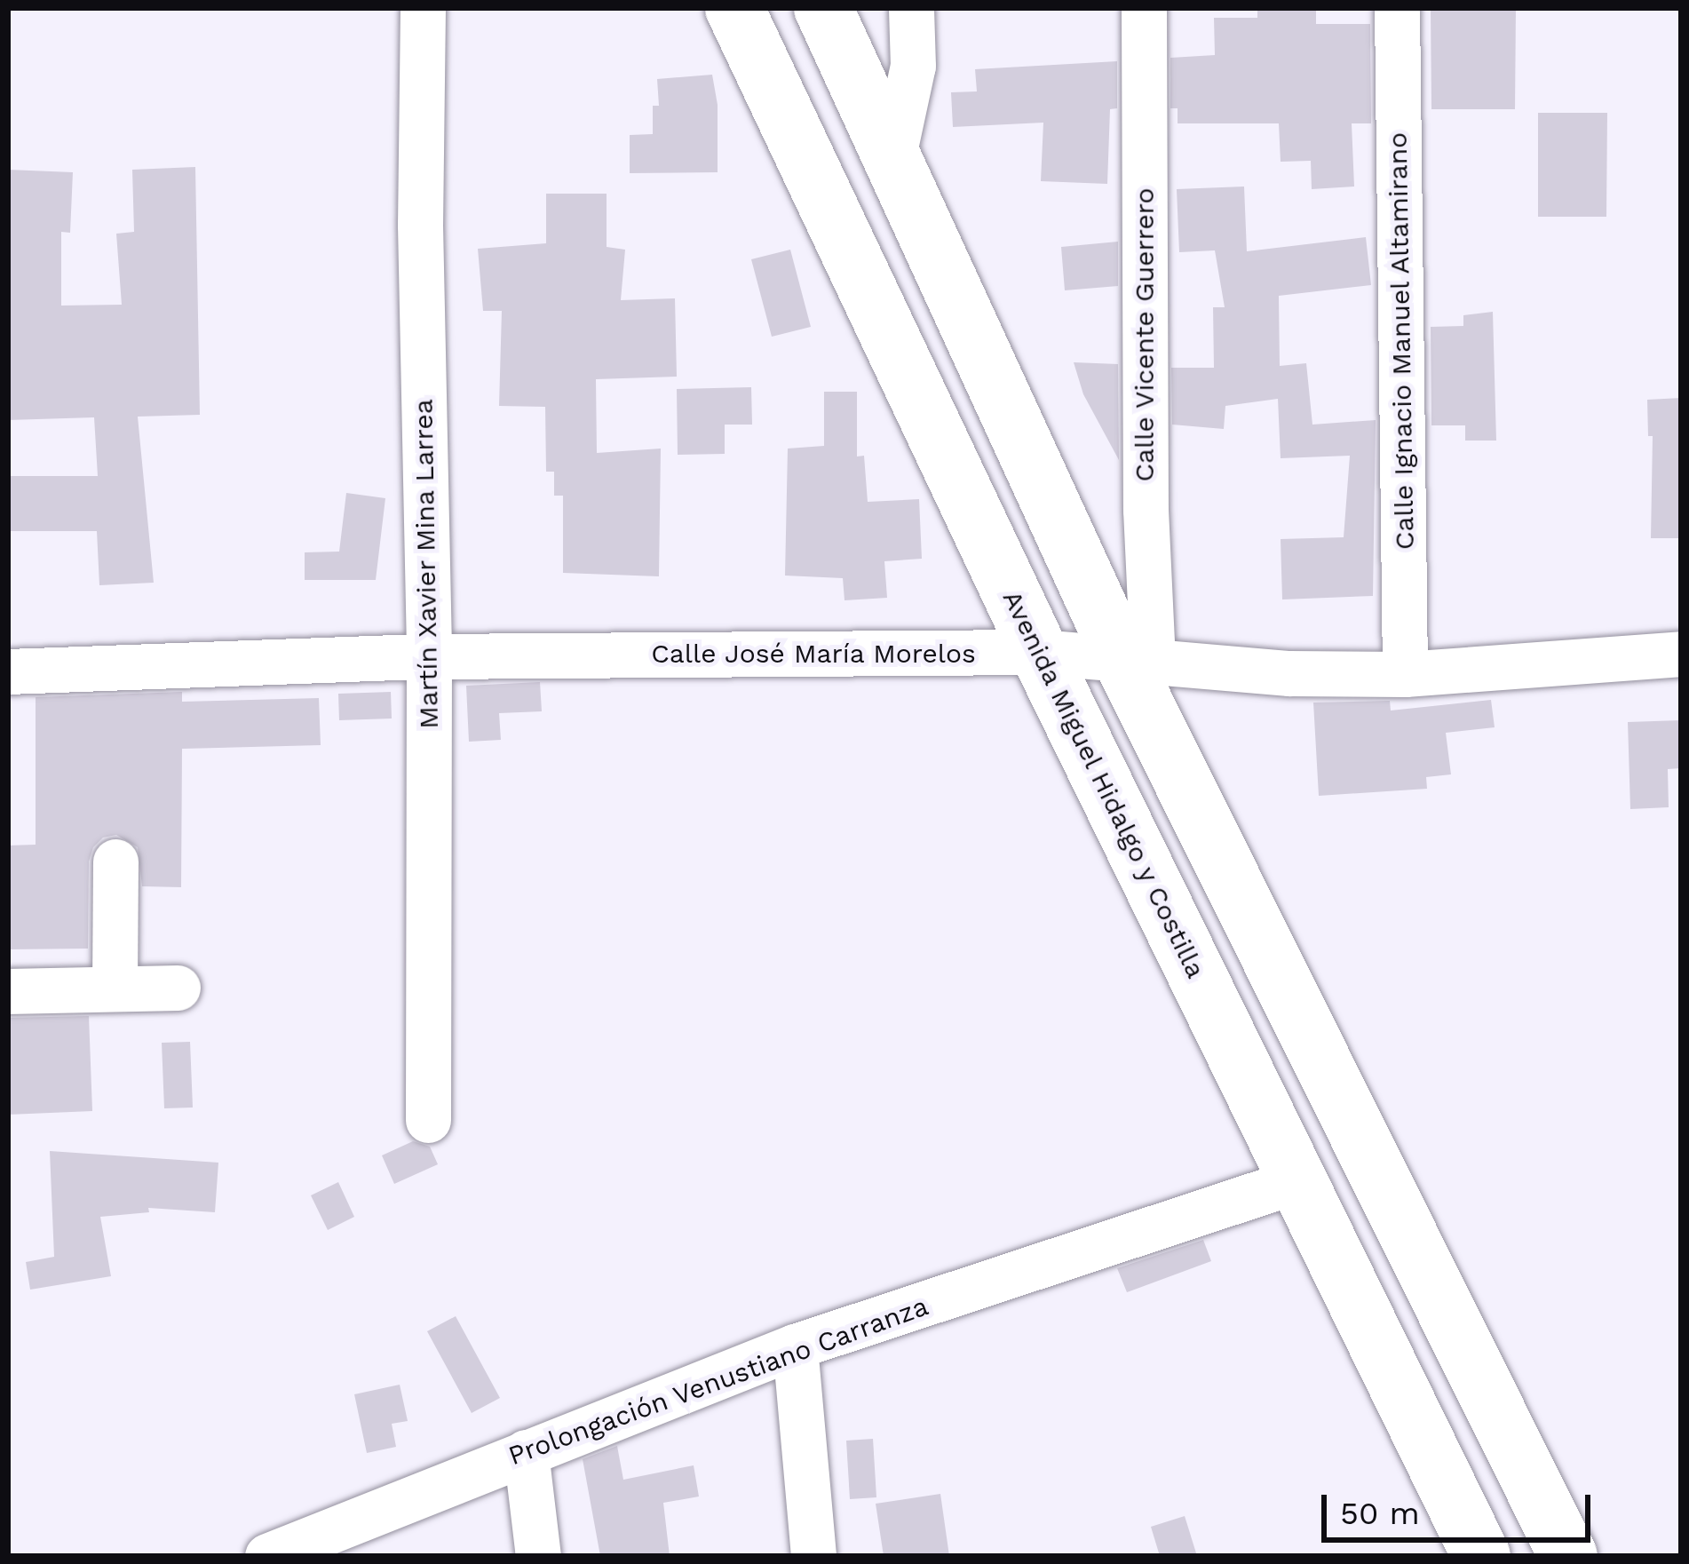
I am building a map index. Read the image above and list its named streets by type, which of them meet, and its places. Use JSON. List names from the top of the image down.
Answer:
{
  "streets": {
    "main road": ["Avenida Miguel Hidalgo y Costilla"],
    "street": [
      "Calle Vicente Guerrero",
      "Calle Ignacio Manuel Altamirano",
      "Martín Xavier Mina Larrea",
      "Calle José María Morelos",
      "Prolongación Venustiano Carranza"
    ]
  },
  "crossings": [
    ["Calle Vicente Guerrero", "Calle José María Morelos"],
    ["Calle Ignacio Manuel Altamirano", "Calle José María Morelos"],
    ["Martín Xavier Mina Larrea", "Calle José María Morelos"],
    ["Calle José María Morelos", "Avenida Miguel Hidalgo y Costilla"],
    ["Avenida Miguel Hidalgo y Costilla", "Prolongación Venustiano Carranza"]
  ],
  "scale_bar": "50 m"
}
